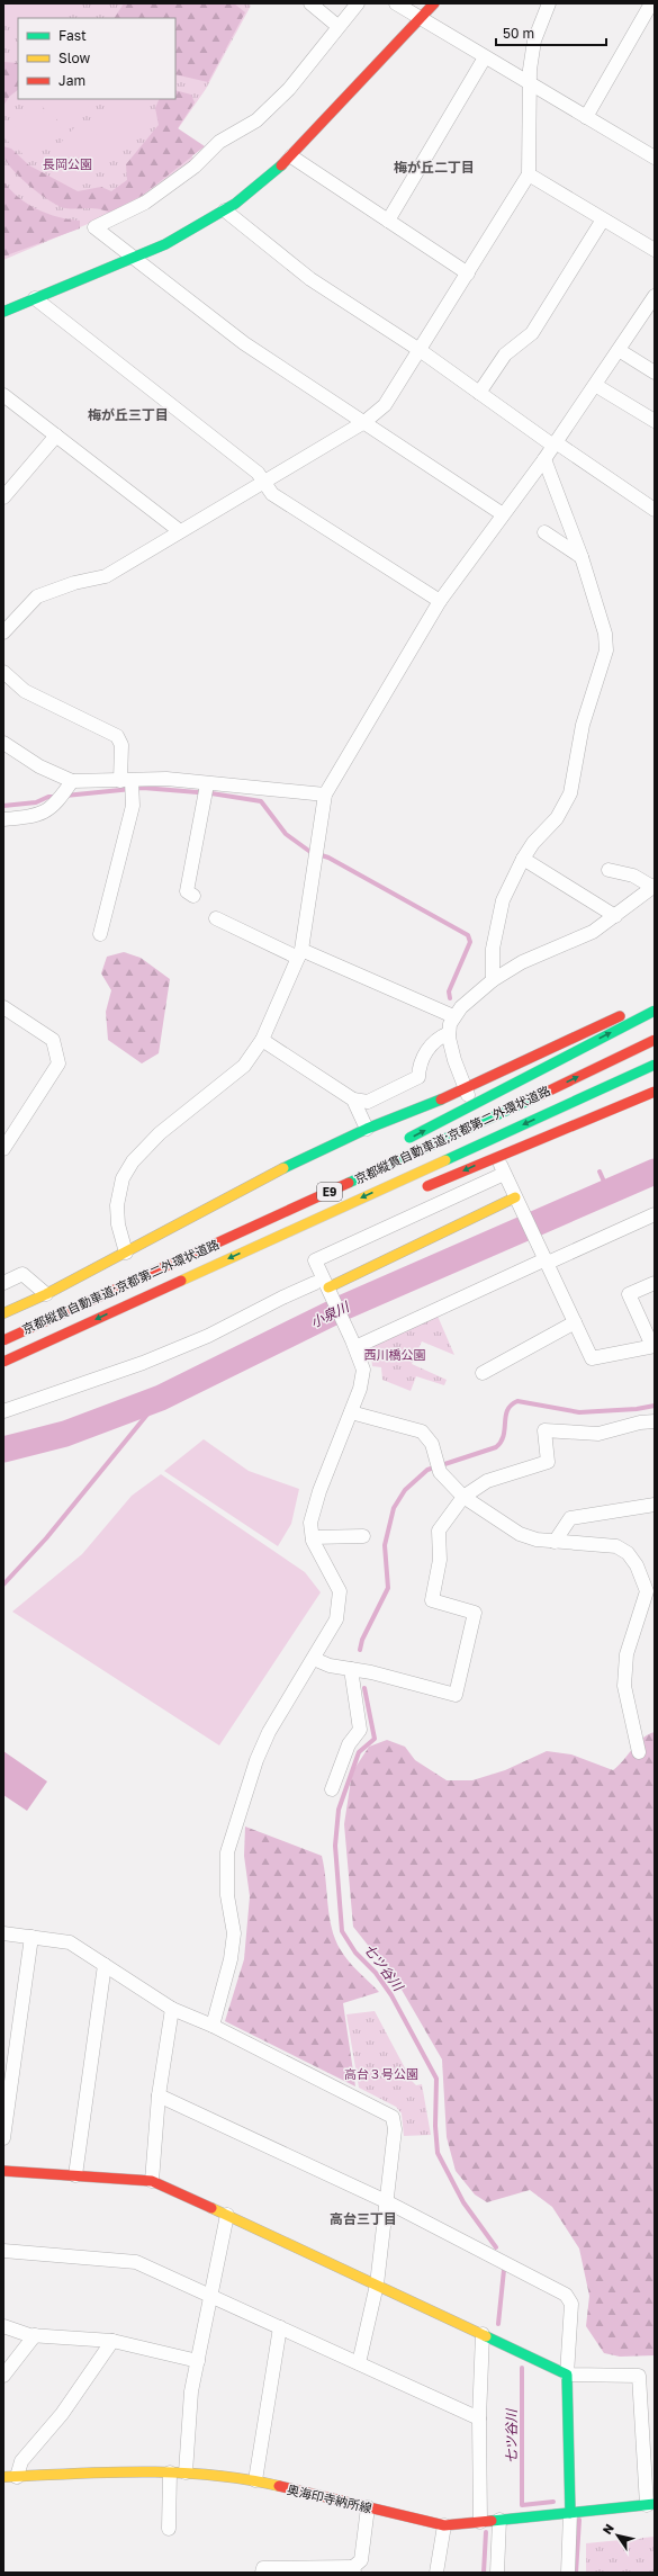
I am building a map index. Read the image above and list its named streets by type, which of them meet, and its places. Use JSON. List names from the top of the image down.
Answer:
{
  "streets": {
    "main road": ["京都縦貫自動車道;京都第二外環状道路", "E9", "奥海印寺納所線"]
  },
  "districts": ["梅が丘二丁目", "梅が丘三丁目", "高台三丁目"],
  "water": ["小泉川", "七ツ谷川"],
  "parks": ["長岡公園", "西川橋公園", "高台３号公園"],
  "legend": ["Fast", "Slow", "Jam"],
  "scale_bar": "50 m",
  "north": "top left"
}
